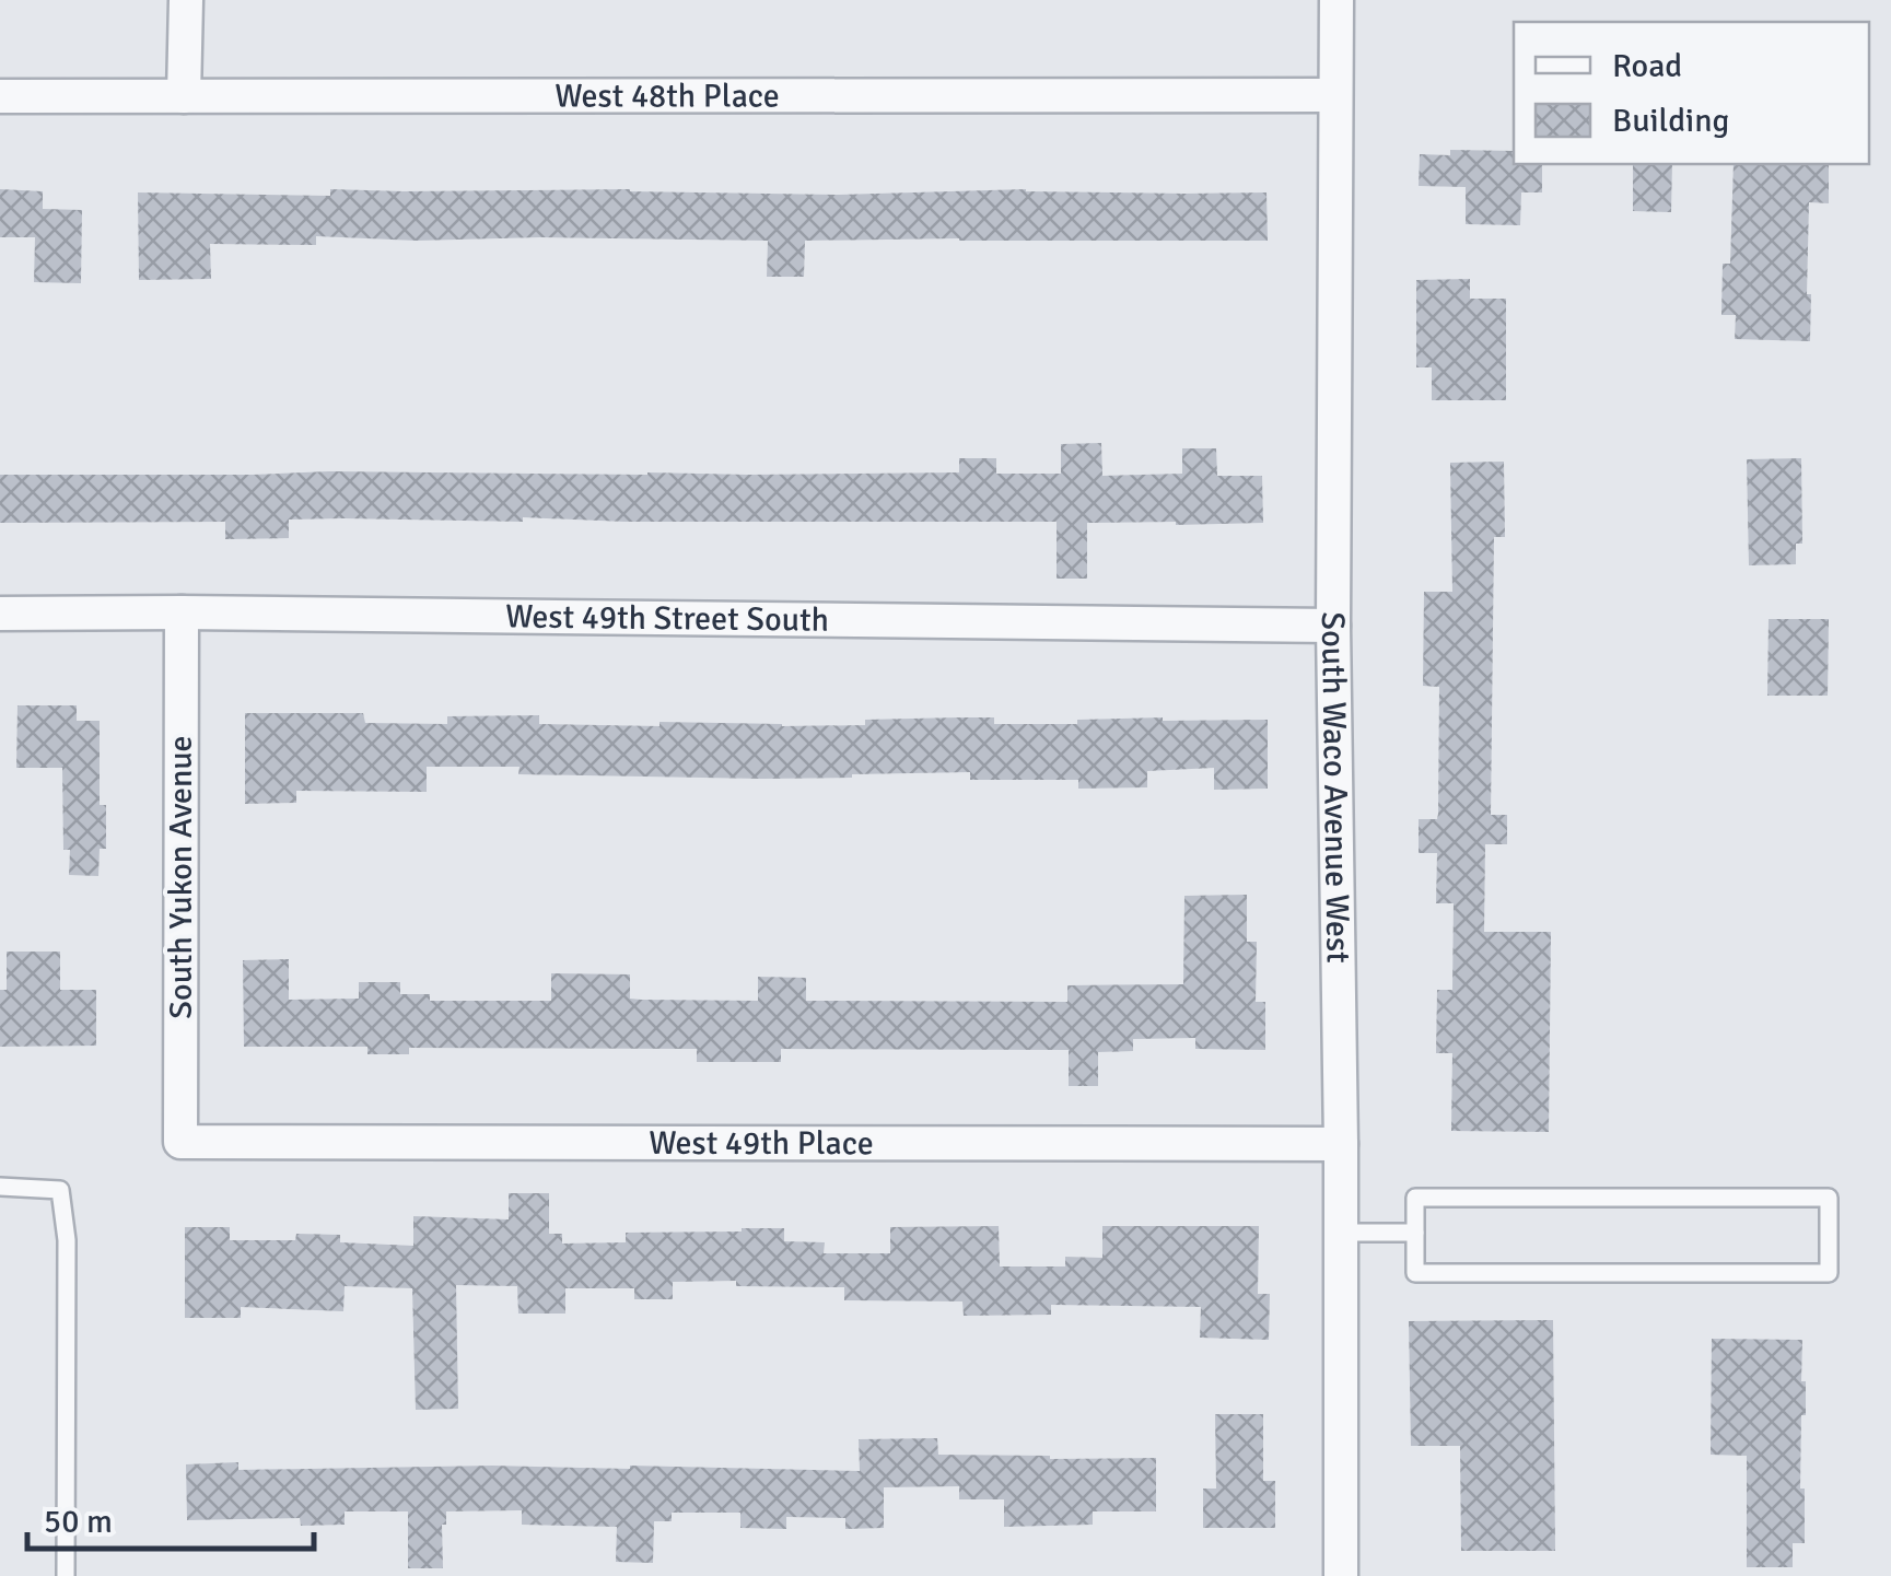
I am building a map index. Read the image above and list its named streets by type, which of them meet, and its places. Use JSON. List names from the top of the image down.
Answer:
{
  "streets": {
    "street": [
      "West 48th Place",
      "West 49th Street South",
      "South Waco Avenue West",
      "South Yukon Avenue",
      "West 49th Place"
    ]
  },
  "crossings": [
    ["West 48th Place", "South Waco Avenue West"],
    ["West 49th Street South", "South Waco Avenue West"],
    ["West 49th Street South", "South Yukon Avenue"],
    ["South Waco Avenue West", "West 49th Place"],
    ["South Yukon Avenue", "West 49th Place"]
  ],
  "legend": ["Road", "Building"],
  "scale_bar": "50 m"
}
